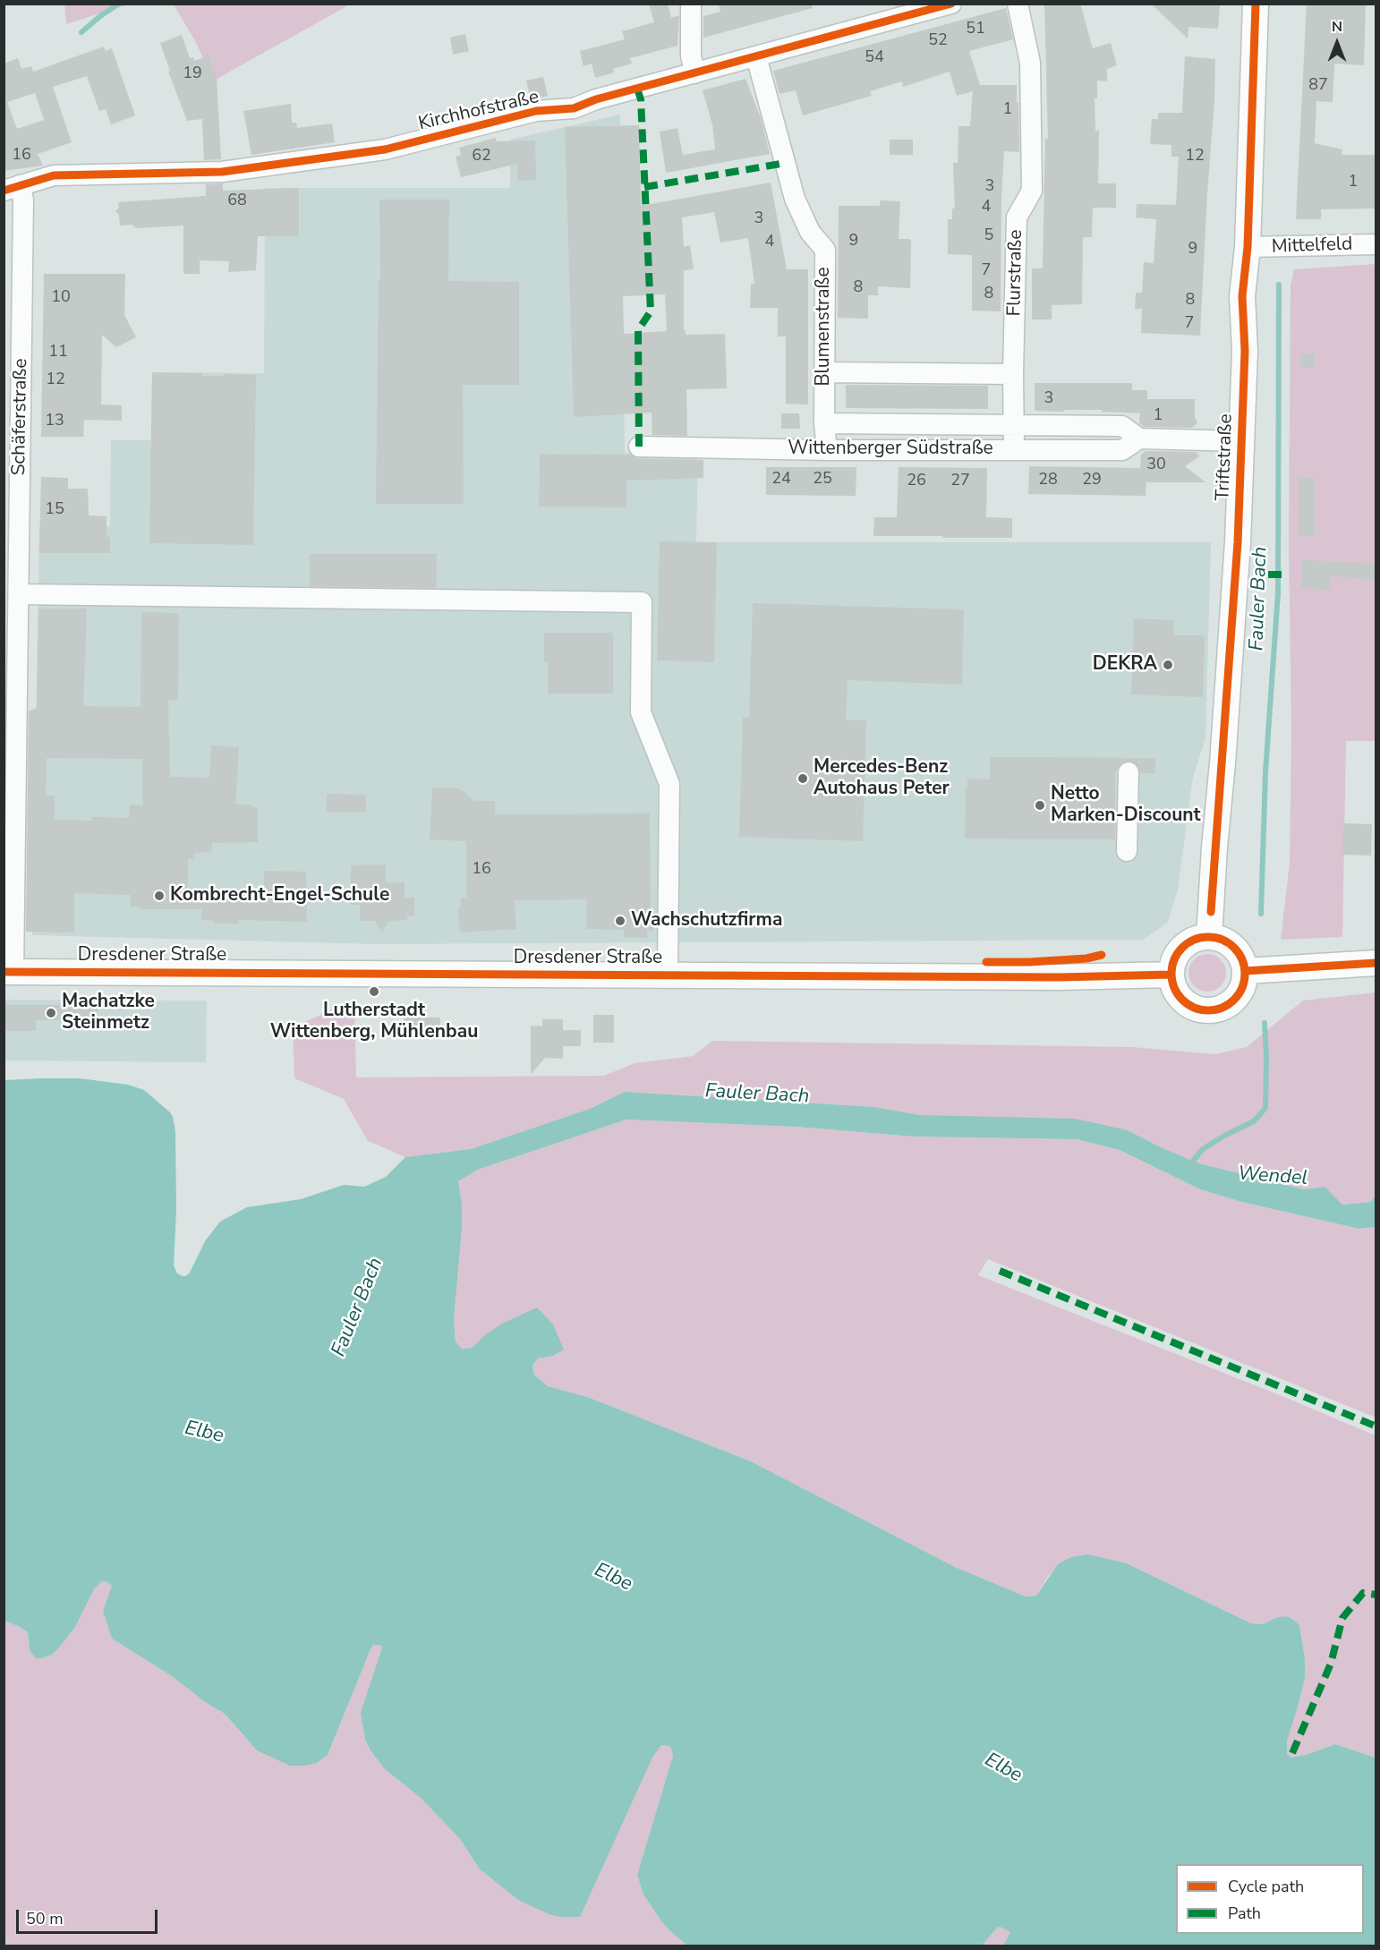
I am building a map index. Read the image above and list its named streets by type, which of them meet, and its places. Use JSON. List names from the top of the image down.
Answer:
{
  "streets": {
    "main road": ["Triftstraße", "Dresdener Straße"],
    "street": [
      "Kirchhofstraße",
      "Mittelfeld",
      "Flurstraße",
      "Blumenstraße",
      "Schäferstraße",
      "Wittenberger Südstraße"
    ]
  },
  "crossings": [
    ["Kirchhofstraße", "Blumenstraße"],
    ["Kirchhofstraße", "Schäferstraße"],
    ["Mittelfeld", "Triftstraße"],
    ["Flurstraße", "Wittenberger Südstraße"],
    ["Blumenstraße", "Wittenberger Südstraße"],
    ["Schäferstraße", "Dresdener Straße"],
    ["Wittenberger Südstraße", "Triftstraße"],
    ["Triftstraße", "Dresdener Straße"]
  ],
  "water": ["Fauler Bach", "Wendel", "Elbe"],
  "places": [
    "DEKRA",
    "Mercedes-Benz Autohaus Peter",
    "Netto Marken-Discount",
    "Kombrecht-Engel-Schule",
    "Wachschutzfirma",
    "Lutherstadt Wittenberg, Mühlenbau",
    "Machatzke Steinmetz"
  ],
  "house_numbers": [
    "51",
    "52",
    "54",
    "19",
    "87",
    "1",
    "16",
    "62",
    "12",
    "1",
    "3",
    "68",
    "4",
    "3",
    "5",
    "9",
    "4",
    "9",
    "7",
    "8",
    "8",
    "10",
    "8",
    "7",
    "11",
    "12",
    "3",
    "1",
    "13",
    "30",
    "24",
    "25",
    "28",
    "29",
    "26",
    "27",
    "15",
    "16"
  ],
  "legend": ["Cycle path", "Path"],
  "scale_bar": "50 m",
  "north": "top"
}
